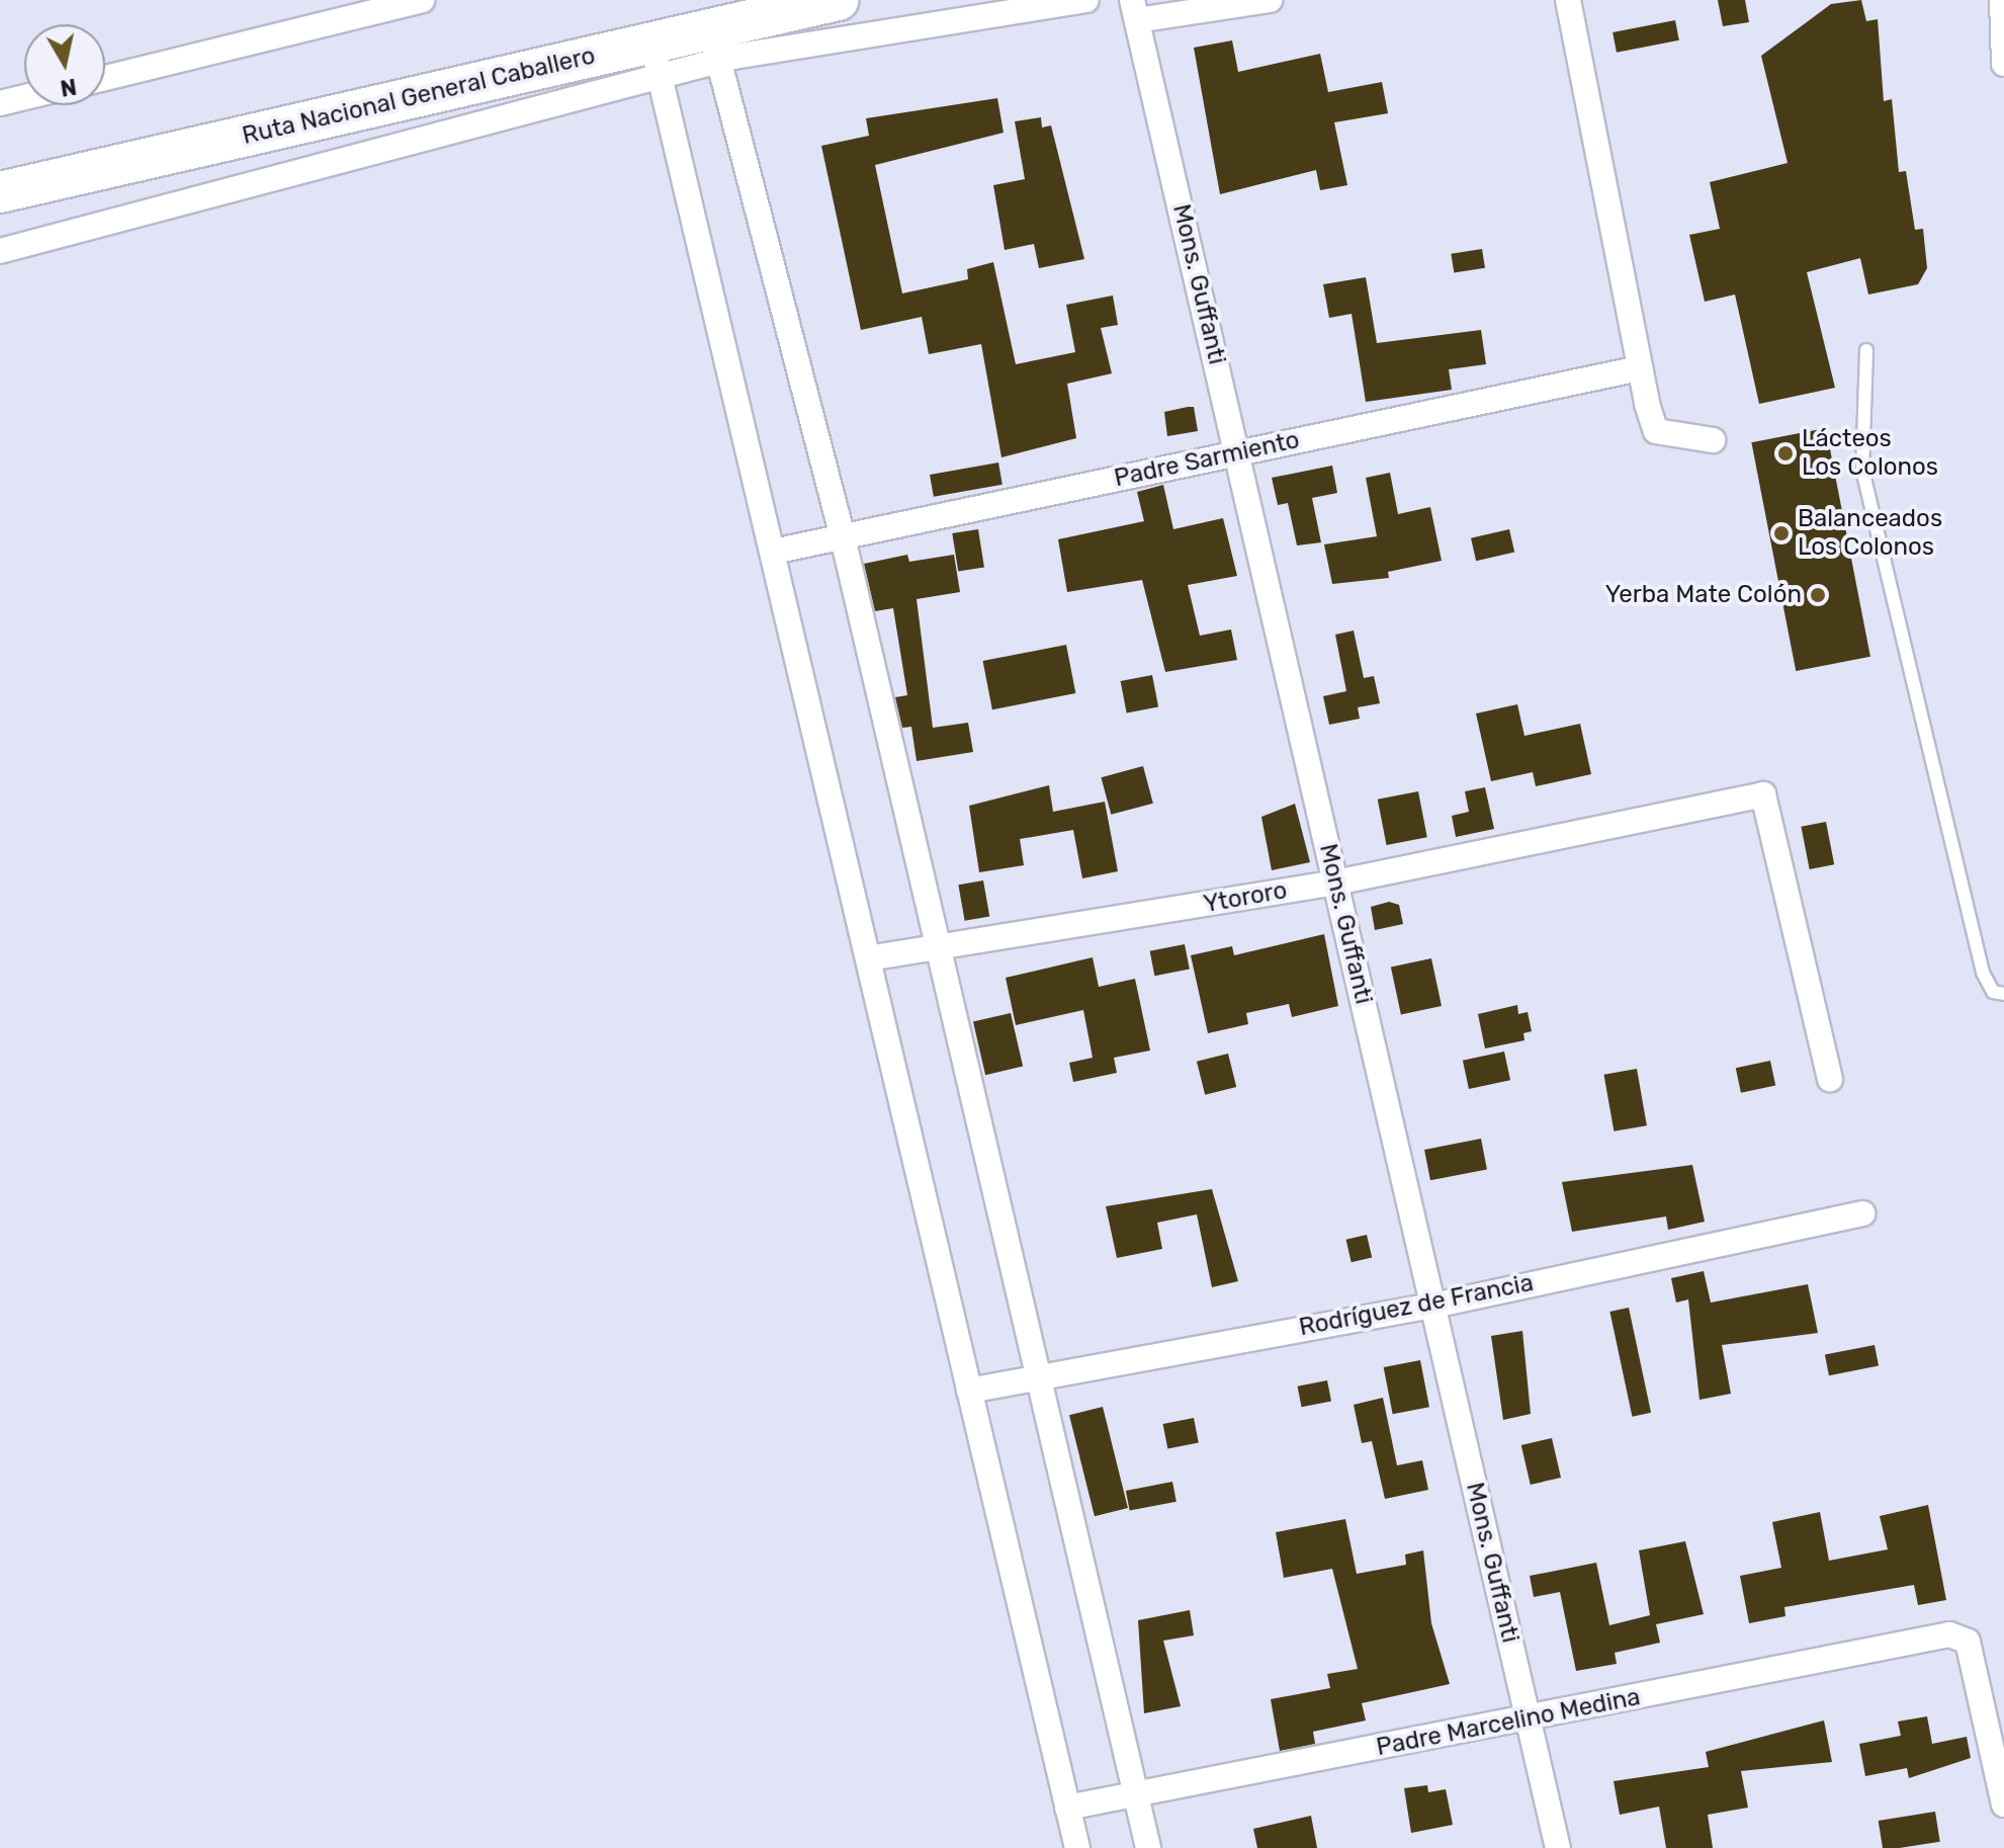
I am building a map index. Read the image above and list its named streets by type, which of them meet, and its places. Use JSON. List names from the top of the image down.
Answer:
{
  "streets": {
    "highway": ["Ruta Nacional General Caballero"],
    "street": [
      "Mons. Guffanti",
      "Padre Sarmiento",
      "Ytororo",
      "Rodríguez de Francia",
      "Padre Marcelino Medina"
    ]
  },
  "crossings": [
    ["Mons. Guffanti", "Padre Sarmiento"],
    ["Mons. Guffanti", "Ytororo"],
    ["Mons. Guffanti", "Rodríguez de Francia"],
    ["Mons. Guffanti", "Padre Marcelino Medina"]
  ],
  "places": ["Lácteos Los Colonos", "Balanceados Los Colonos", "Yerba Mate Colón"],
  "north": "bottom"
}
